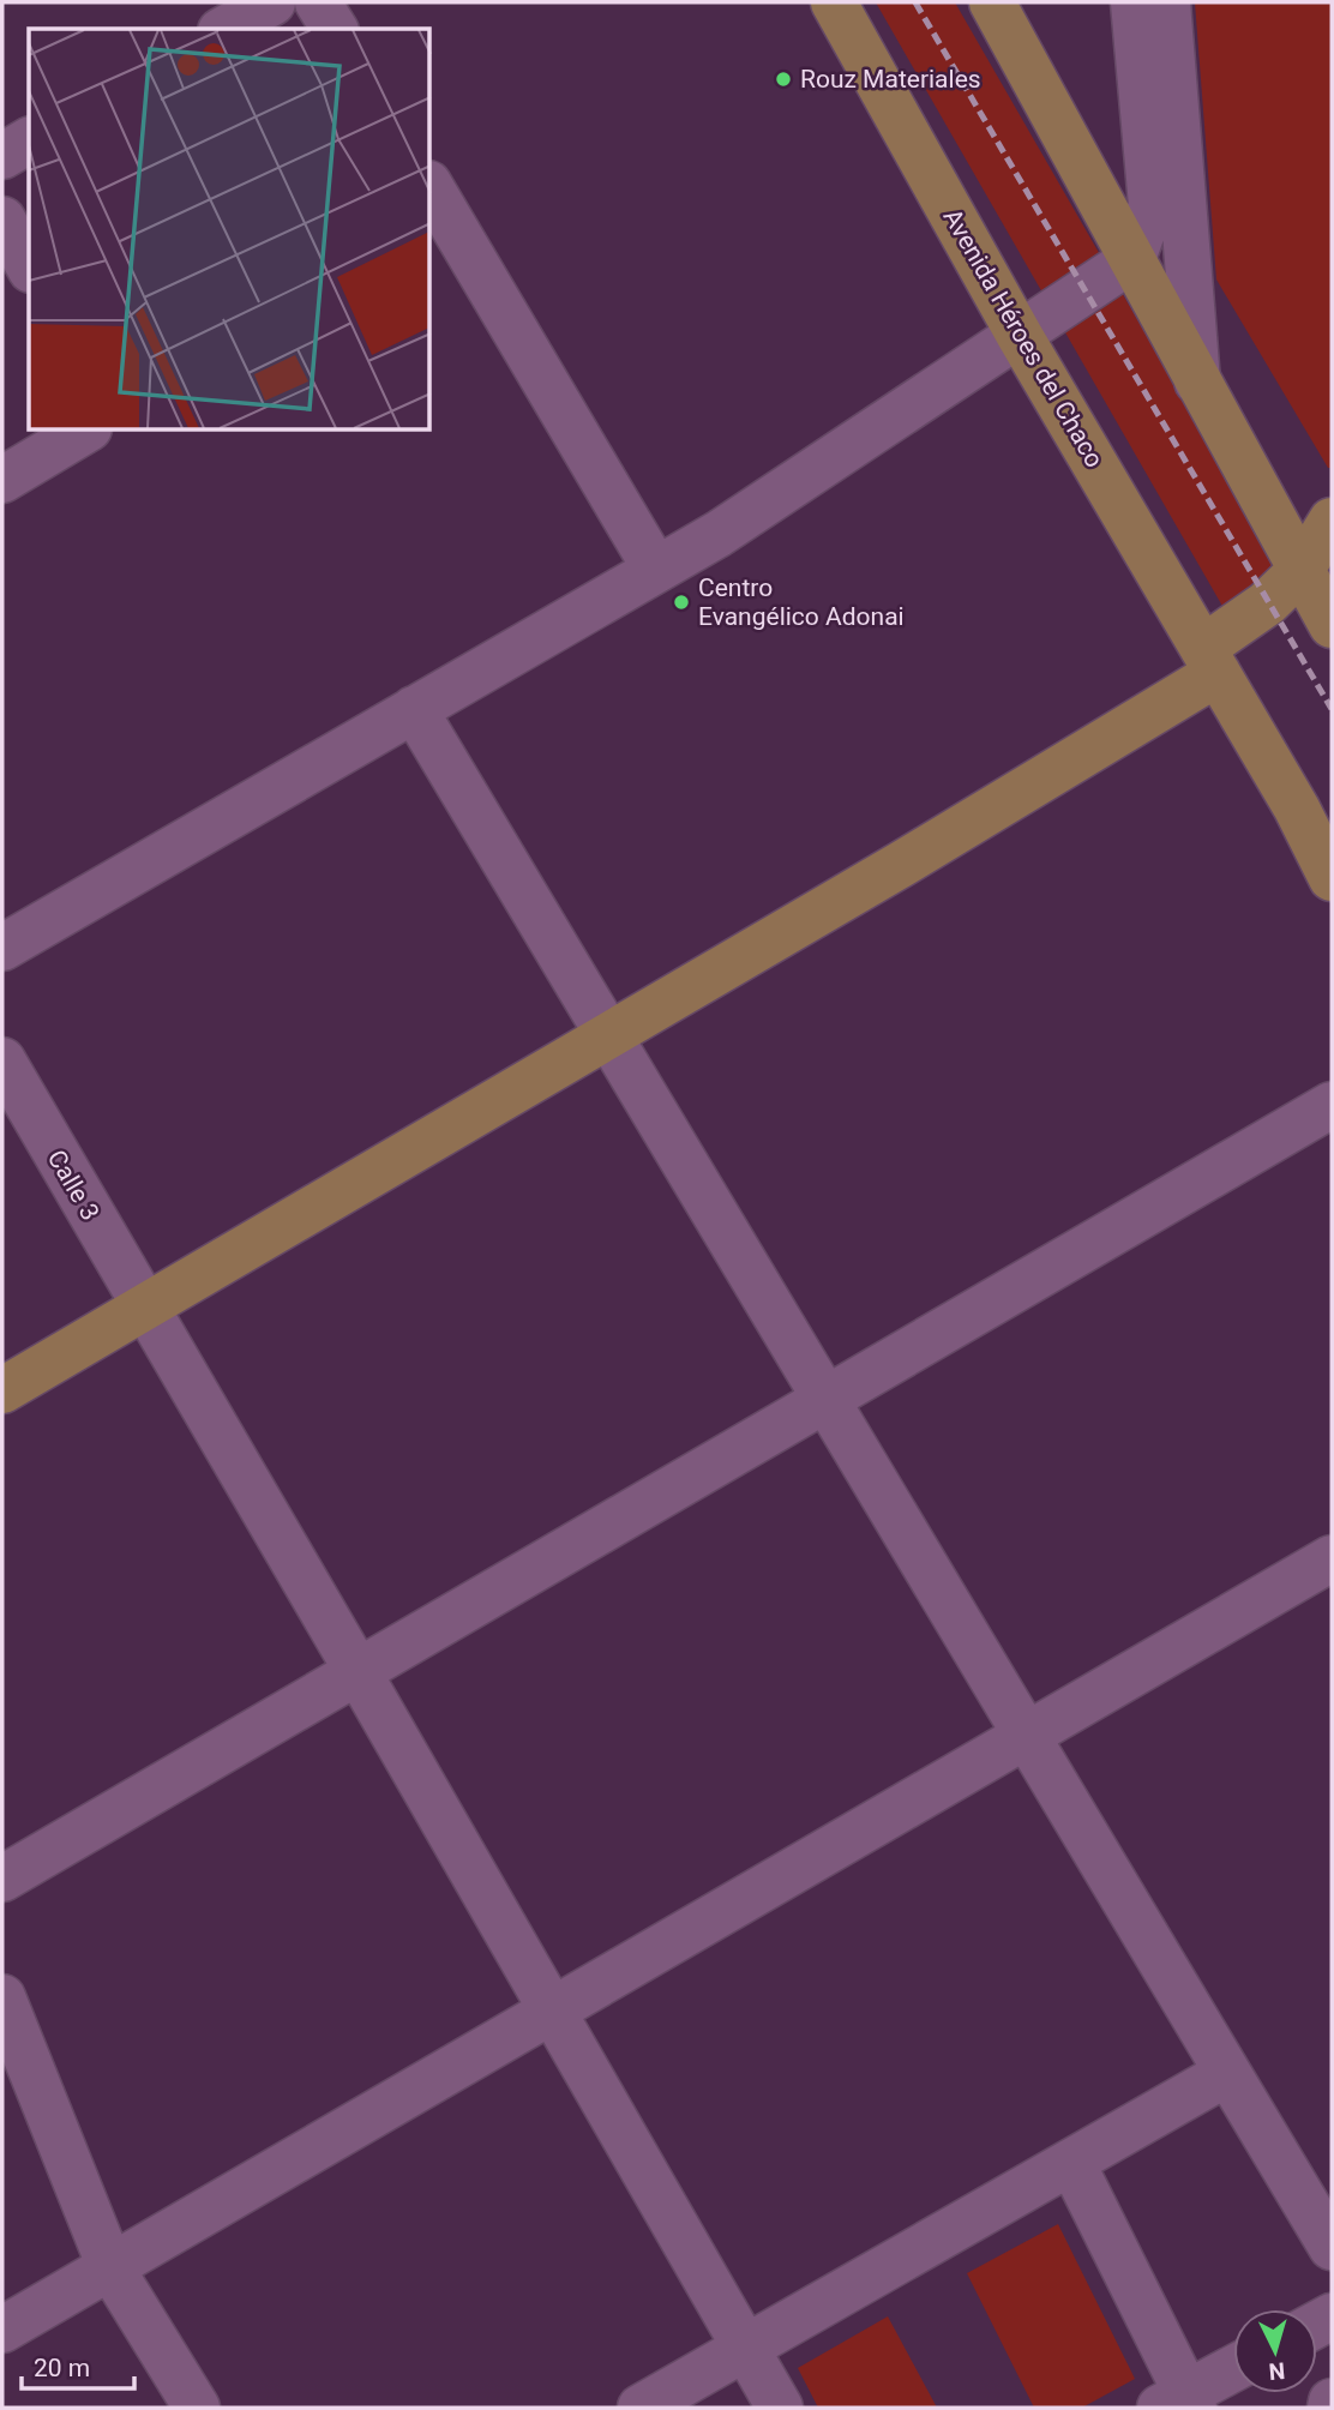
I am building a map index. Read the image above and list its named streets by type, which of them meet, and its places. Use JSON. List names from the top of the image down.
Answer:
{
  "streets": {
    "main road": ["Avenida Héroes del Chaco"],
    "street": ["Calle 3"]
  },
  "places": ["Rouz Materiales", "Centro Evangélico Adonai"],
  "scale_bar": "20 m",
  "north": "bottom"
}
